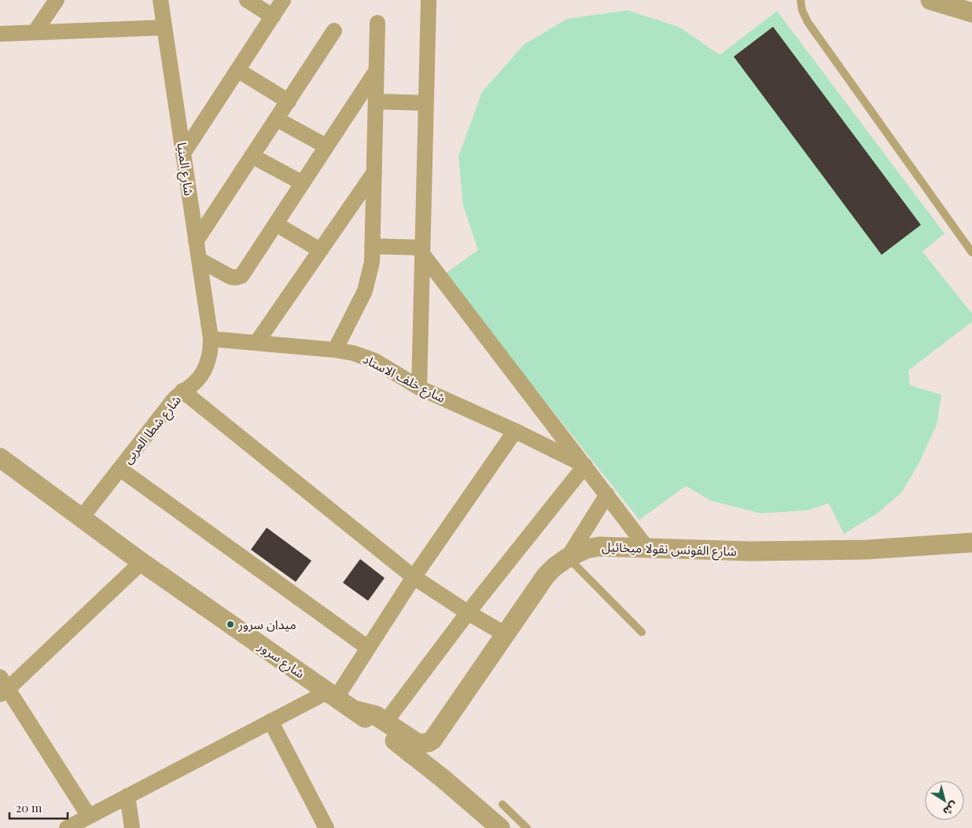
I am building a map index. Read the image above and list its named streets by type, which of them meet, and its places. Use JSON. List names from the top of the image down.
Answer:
{
  "streets": {
    "street": [
      "شارع المنيا",
      "شارع خلف الاستاد",
      "شارع شطا العربى",
      "شارع الفونس نقولا ميخائيل",
      "شارع سرور"
    ]
  },
  "crossings": [
    ["شارع المنيا", "شارع خلف الاستاد"],
    ["شارع المنيا", "شارع شطا العربى"],
    ["شارع خلف الاستاد", "شارع شطا العربى"],
    ["شارع شطا العربى", "شارع سرور"],
    ["شارع الفونس نقولا ميخائيل", "شارع سرور"]
  ],
  "places": ["ميدان سرور"],
  "scale_bar": "20 m",
  "north": "bottom right"
}
